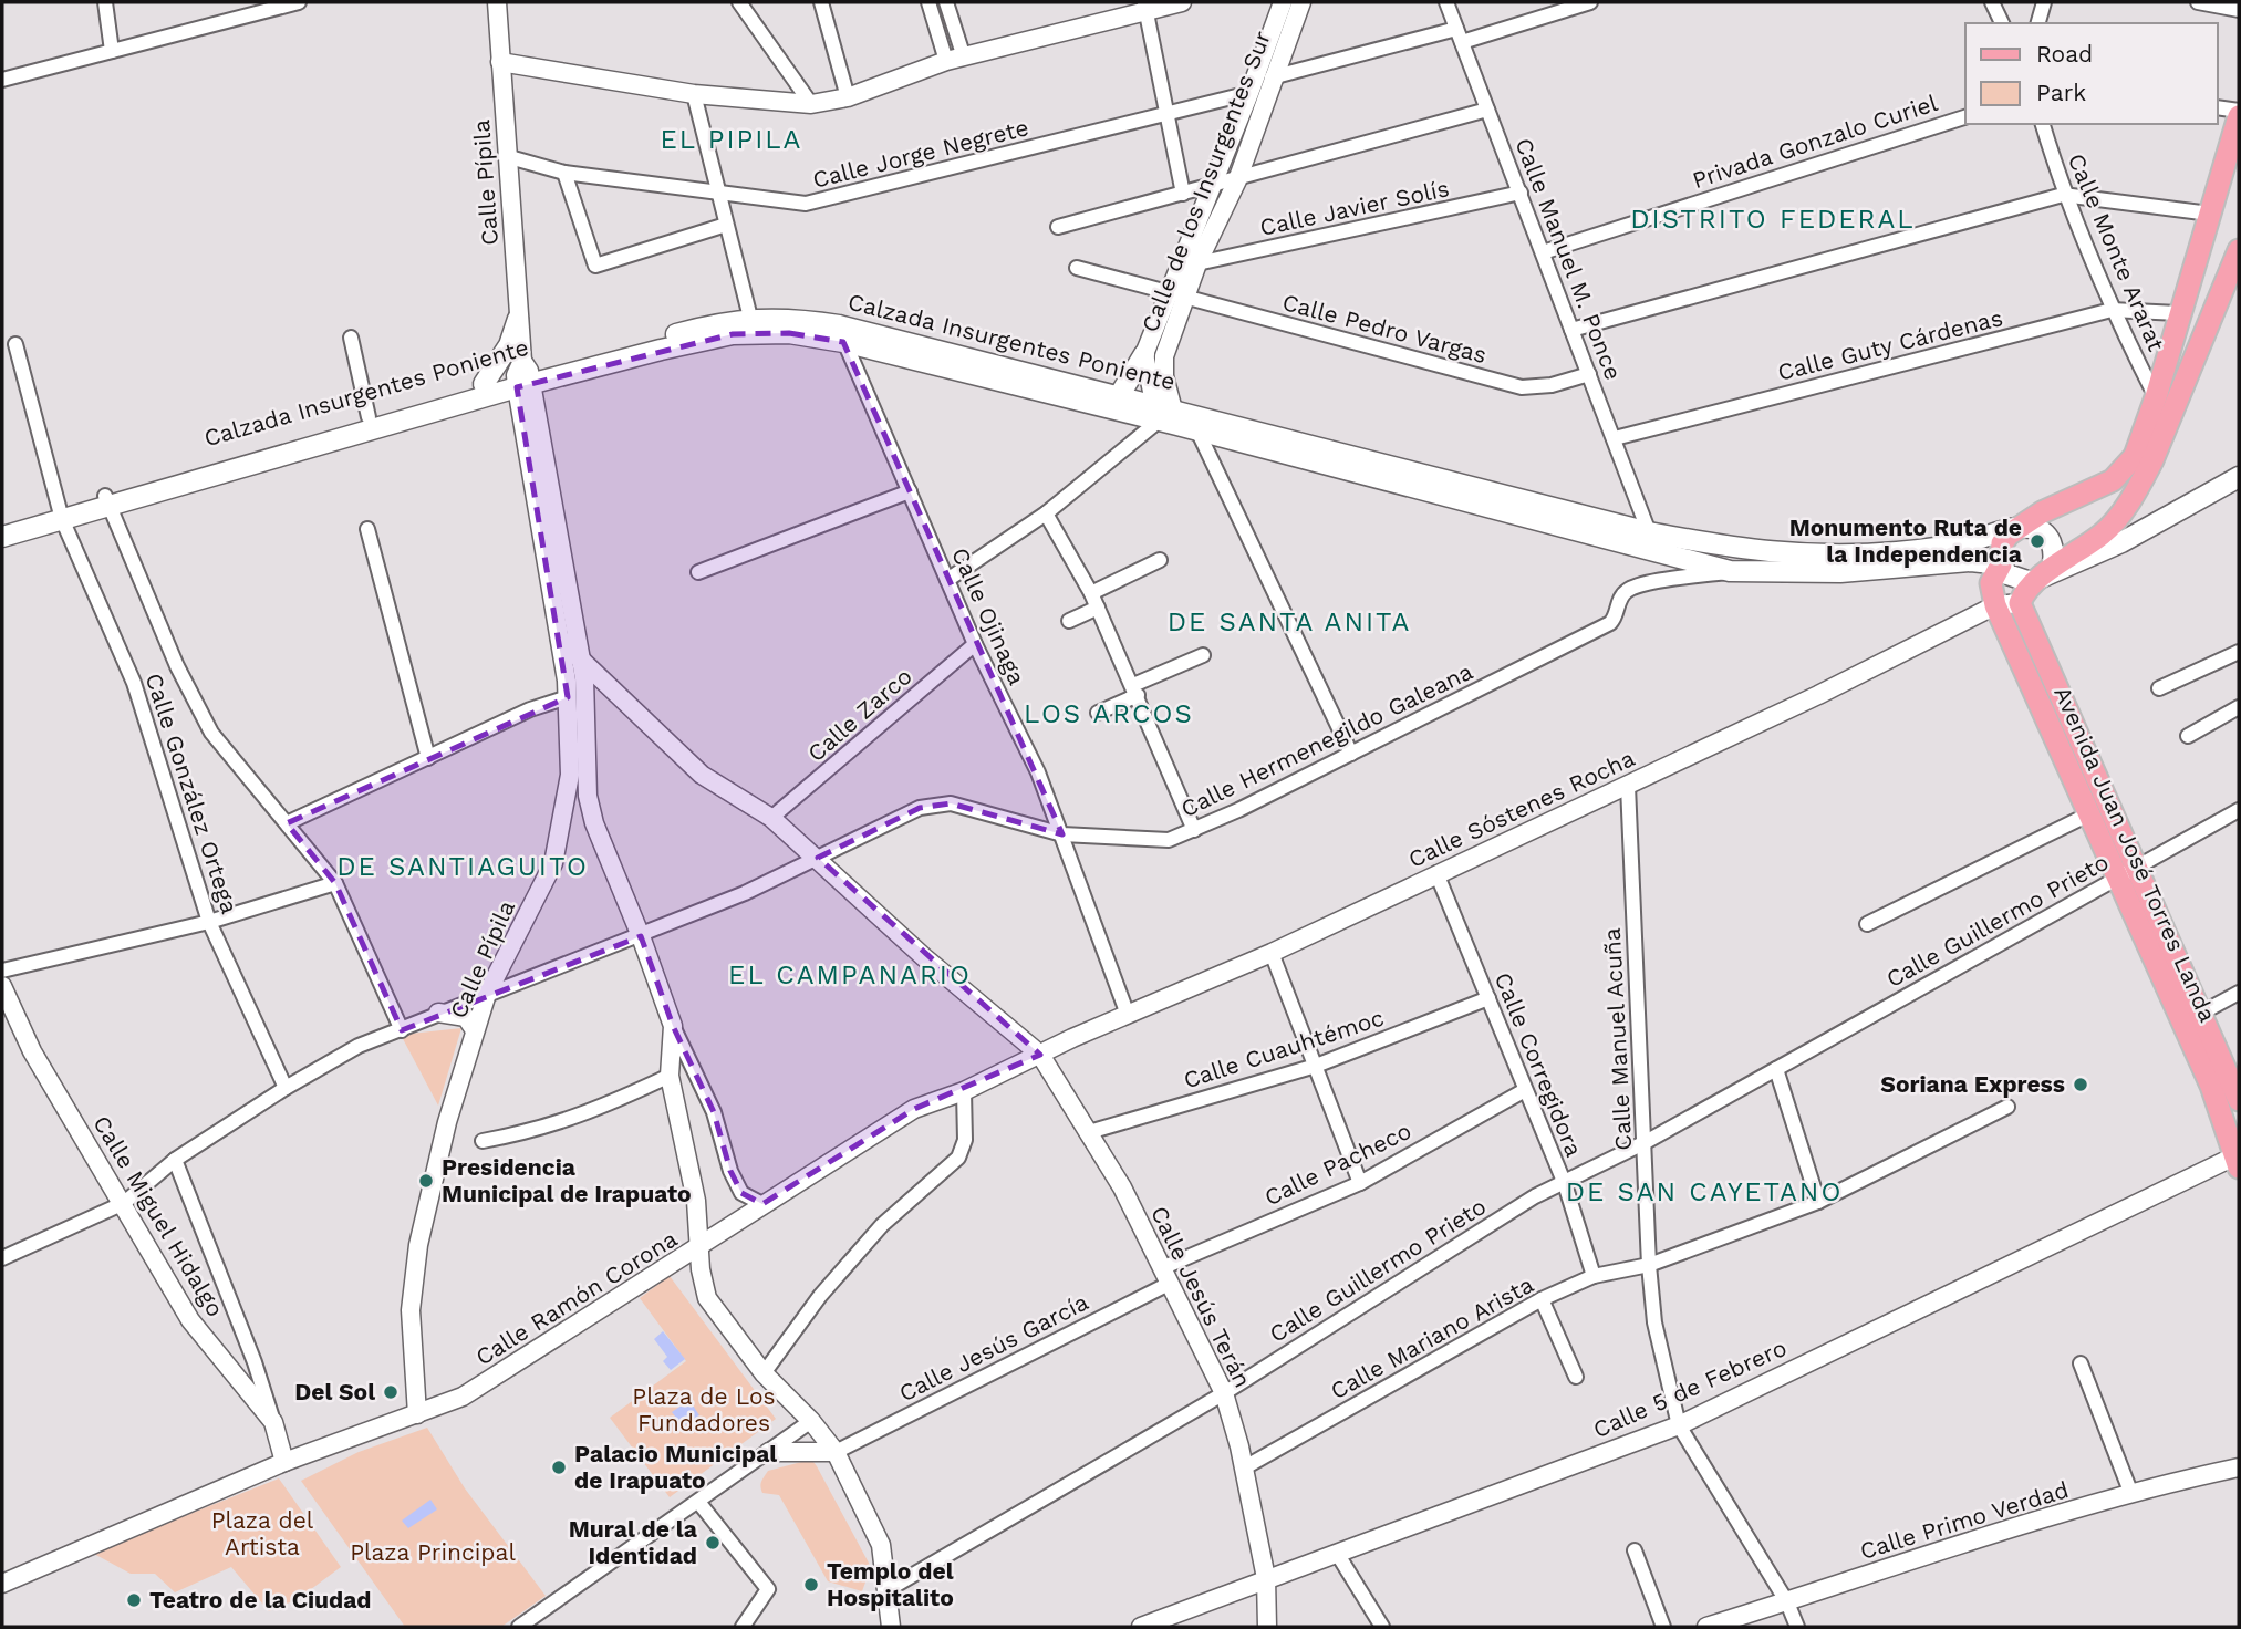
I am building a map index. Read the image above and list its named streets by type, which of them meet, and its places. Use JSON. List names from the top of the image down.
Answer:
{
  "streets": {
    "main road": ["Calzada Insurgentes Poniente", "Avenida Juan José Torres Landa"],
    "street": [
      "Privada Gonzalo Curiel",
      "Calle Jorge Negrete",
      "Calle de los Insurgentes Sur",
      "Calle Pípila",
      "Calle Javier Solís",
      "Calle Monte Ararat",
      "Calle Manuel M. Ponce",
      "Calle Pedro Vargas",
      "Calle Guty Cárdenas",
      "Calle Ojinaga",
      "Calle Zarco",
      "Calle Hermenegildo Galeana",
      "Calle González Ortega",
      "Calle Sóstenes Rocha",
      "Calle Guillermo Prieto",
      "Calle Manuel Acuña",
      "Calle Cuauhtémoc",
      "Calle Corregidora",
      "Calle Pacheco",
      "Calle Miguel Hidalgo",
      "Calle Jesús Terán",
      "Calle Ramón Corona",
      "Calle Mariano Arista",
      "Calle Jesús García",
      "Calle 5 de Febrero",
      "Calle Primo Verdad"
    ]
  },
  "crossings": [
    ["Privada Gonzalo Curiel", "Calle Manuel M. Ponce"],
    ["Calle Jorge Negrete", "Calle de los Insurgentes Sur"],
    ["Calle Jorge Negrete", "Calle Pípila"],
    ["Calle de los Insurgentes Sur", "Calle Javier Solís"],
    ["Calle de los Insurgentes Sur", "Calle Pedro Vargas"],
    ["Calle de los Insurgentes Sur", "Calzada Insurgentes Poniente"],
    ["Calle Pípila", "Calzada Insurgentes Poniente"],
    ["Calle Pípila", "Calle Hermenegildo Galeana"],
    ["Calle Pípila", "Calle Jesús Terán"],
    ["Calle Pípila", "Calle Ramón Corona"],
    ["Calle Javier Solís", "Calle Manuel M. Ponce"],
    ["Calle Monte Ararat", "Calle Guty Cárdenas"],
    ["Calle Manuel M. Ponce", "Calle Pedro Vargas"],
    ["Calle Manuel M. Ponce", "Calzada Insurgentes Poniente"],
    ["Calle Manuel M. Ponce", "Calle Guty Cárdenas"],
    ["Calzada Insurgentes Poniente", "Calle Ojinaga"],
    ["Calzada Insurgentes Poniente", "Calle Hermenegildo Galeana"],
    ["Calzada Insurgentes Poniente", "Calle González Ortega"],
    ["Calzada Insurgentes Poniente", "Avenida Juan José Torres Landa"],
    ["Calle Ojinaga", "Calle Zarco"],
    ["Calle Ojinaga", "Calle Hermenegildo Galeana"],
    ["Calle Ojinaga", "Calle Sóstenes Rocha"],
    ["Calle Zarco", "Calle Jesús Terán"],
    ["Calle Hermenegildo Galeana", "Calle González Ortega"],
    ["Calle Hermenegildo Galeana", "Calle Miguel Hidalgo"],
    ["Calle Hermenegildo Galeana", "Calle Jesús Terán"],
    ["Calle Sóstenes Rocha", "Avenida Juan José Torres Landa"],
    ["Calle Sóstenes Rocha", "Calle Manuel Acuña"],
    ["Calle Sóstenes Rocha", "Calle Corregidora"],
    ["Calle Sóstenes Rocha", "Calle Jesús Terán"],
    ["Calle Sóstenes Rocha", "Calle Ramón Corona"],
    ["Avenida Juan José Torres Landa", "Calle Guillermo Prieto"],
    ["Avenida Juan José Torres Landa", "Calle 5 de Febrero"],
    ["Calle Guillermo Prieto", "Calle Manuel Acuña"],
    ["Calle Guillermo Prieto", "Calle Corregidora"],
    ["Calle Guillermo Prieto", "Calle Jesús Terán"],
    ["Calle Manuel Acuña", "Calle Mariano Arista"],
    ["Calle Manuel Acuña", "Calle 5 de Febrero"],
    ["Calle Manuel Acuña", "Calle Primo Verdad"],
    ["Calle Cuauhtémoc", "Calle Corregidora"],
    ["Calle Cuauhtémoc", "Calle Jesús Terán"],
    ["Calle Corregidora", "Calle Pacheco"],
    ["Calle Corregidora", "Calle Mariano Arista"],
    ["Calle Pacheco", "Calle Jesús Terán"],
    ["Calle Pacheco", "Calle Jesús García"],
    ["Calle Miguel Hidalgo", "Calle Ramón Corona"],
    ["Calle Jesús Terán", "Calle Ramón Corona"],
    ["Calle Jesús Terán", "Calle Mariano Arista"],
    ["Calle Jesús Terán", "Calle Jesús García"],
    ["Calle Jesús Terán", "Calle 5 de Febrero"]
  ],
  "districts": [
    "EL PIPILA",
    "DISTRITO FEDERAL",
    "DE SANTA ANITA",
    "LOS ARCOS",
    "DE SANTIAGUITO",
    "EL CAMPANARIO",
    "DE SAN CAYETANO"
  ],
  "parks": ["Plaza de Los Fundadores", "Plaza del Artista", "Plaza Principal"],
  "places": [
    "Monumento Ruta de la Independencia",
    "Soriana Express",
    "Presidencia Municipal de Irapuato",
    "Del Sol",
    "Palacio Municipal de Irapuato",
    "Mural de la Identidad",
    "Templo del Hospitalito",
    "Teatro de la Ciudad"
  ],
  "legend": ["Road", "Park"]
}
